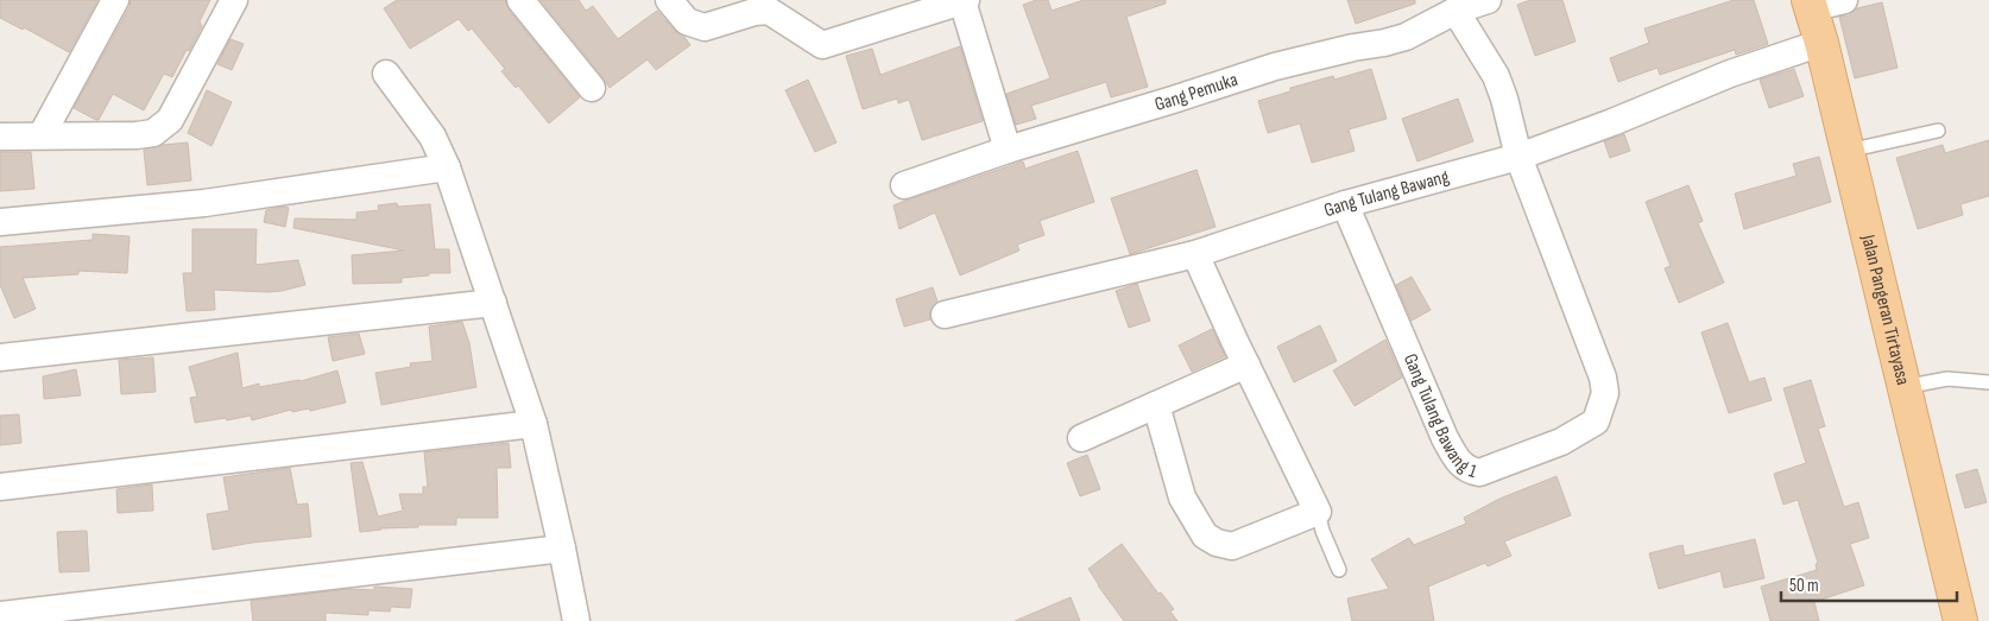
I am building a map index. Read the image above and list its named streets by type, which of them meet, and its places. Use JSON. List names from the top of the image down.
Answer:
{
  "streets": {
    "main road": ["Jalan Pangeran Tirtayasa"],
    "street": ["Gang Pemuka", "Gang Tulang Bawang", "Gang Tulang Bawang 1"]
  },
  "crossings": [
    ["Gang Pemuka", "Gang Tulang Bawang 1"],
    ["Gang Tulang Bawang", "Jalan Pangeran Tirtayasa"],
    ["Gang Tulang Bawang", "Gang Tulang Bawang 1"]
  ],
  "scale_bar": "50 m"
}
